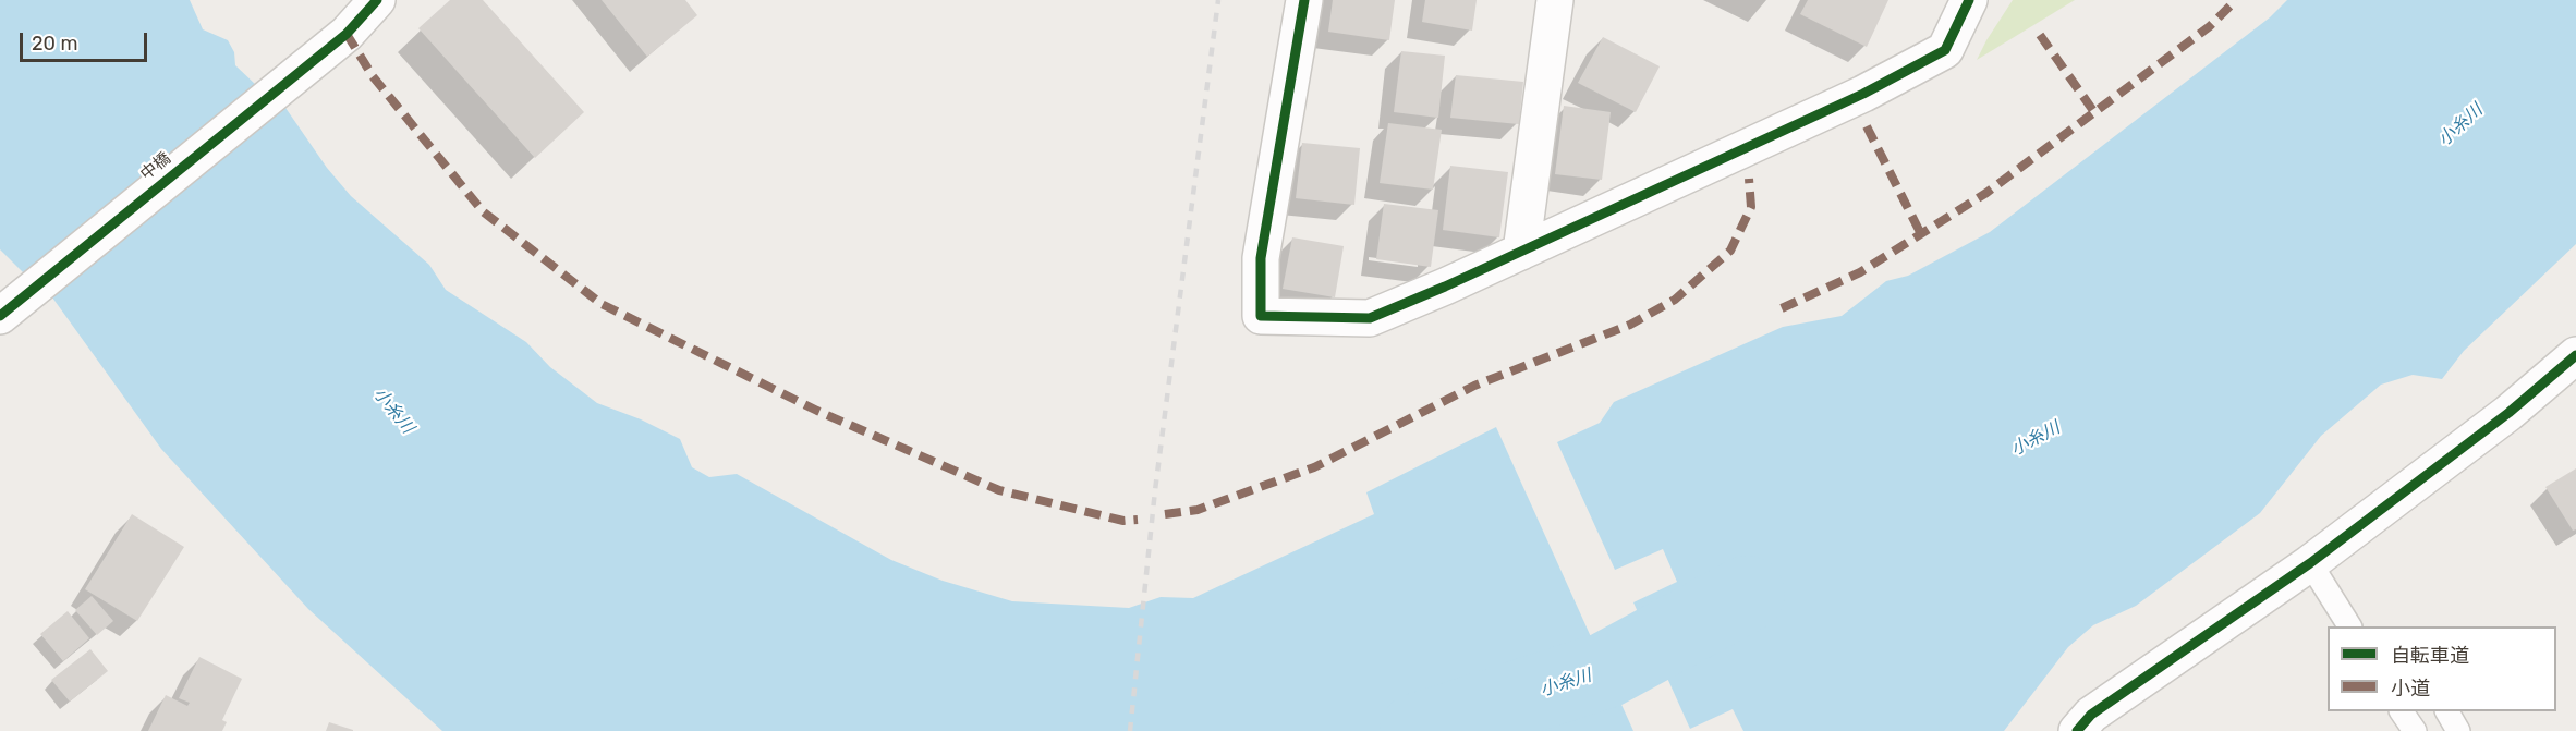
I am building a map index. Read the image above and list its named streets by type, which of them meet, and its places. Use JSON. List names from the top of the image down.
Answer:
{
  "streets": {
    "street": ["中橋"]
  },
  "water": ["小糸川"],
  "legend": ["自転車道", "小道"],
  "scale_bar": "20 m"
}
